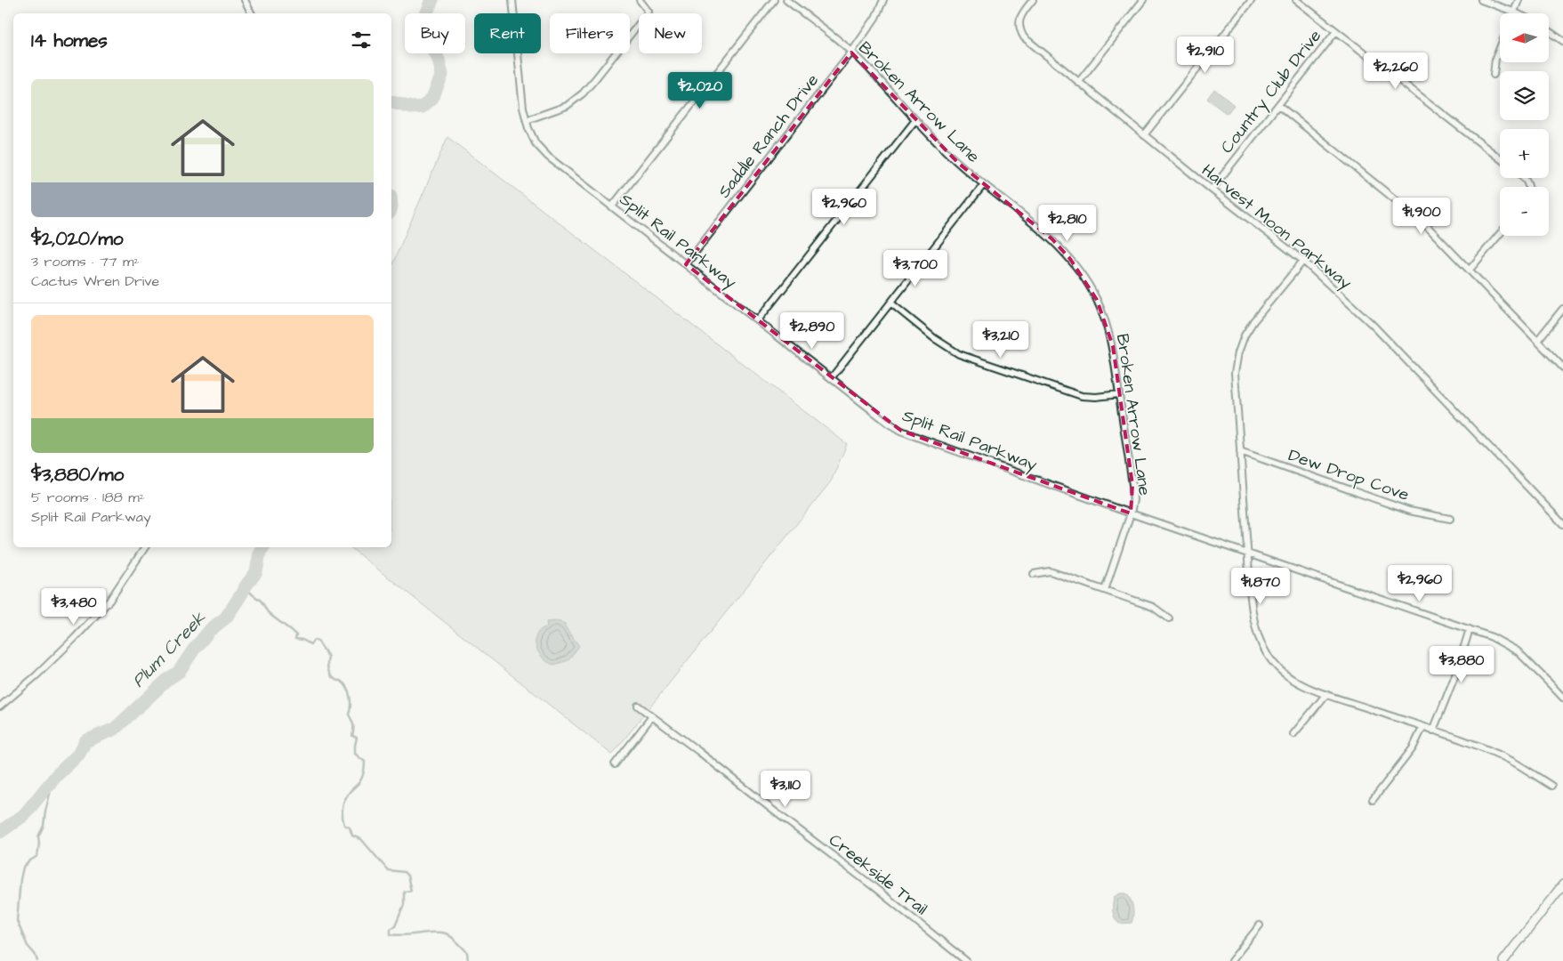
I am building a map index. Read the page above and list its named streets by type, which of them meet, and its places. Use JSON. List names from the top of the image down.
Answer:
{
  "streets": {
    "street": [
      "Country Club Drive",
      "Broken Arrow Lane",
      "Saddle Ranch Drive",
      "Harvest Moon Parkway",
      "Split Rail Parkway",
      "Dew Drop Cove",
      "Creekside Trail"
    ]
  },
  "crossings": [
    ["Country Club Drive", "Harvest Moon Parkway"],
    ["Broken Arrow Lane", "Saddle Ranch Drive"],
    ["Broken Arrow Lane", "Split Rail Parkway"],
    ["Saddle Ranch Drive", "Split Rail Parkway"]
  ],
  "water": ["Plum Creek"],
  "north": "left",
  "page": {
    "map_buttons": ["+", "−"],
    "chip": [
      "Buy",
      "Rent",
      "Filters",
      "New"
    ],
    "heading": "14 homes",
    "price": [
      "$2,910",
      "$2,260",
      "$2,020",
      "$2,960",
      "$1,900",
      "$2,810",
      "$3,700",
      "$2,890",
      "$3,210",
      "$2,960",
      "$1,870",
      "$3,480",
      "$3,880",
      "$3,110"
    ],
    "list": [
      {
        "name": "$2,020/mo",
        "note": "3 rooms · 77 m² · Cactus Wren Drive"
      },
      {
        "name": "$3,880/mo",
        "note": "5 rooms · 188 m² · Split Rail Parkway"
      }
    ]
  }
}
